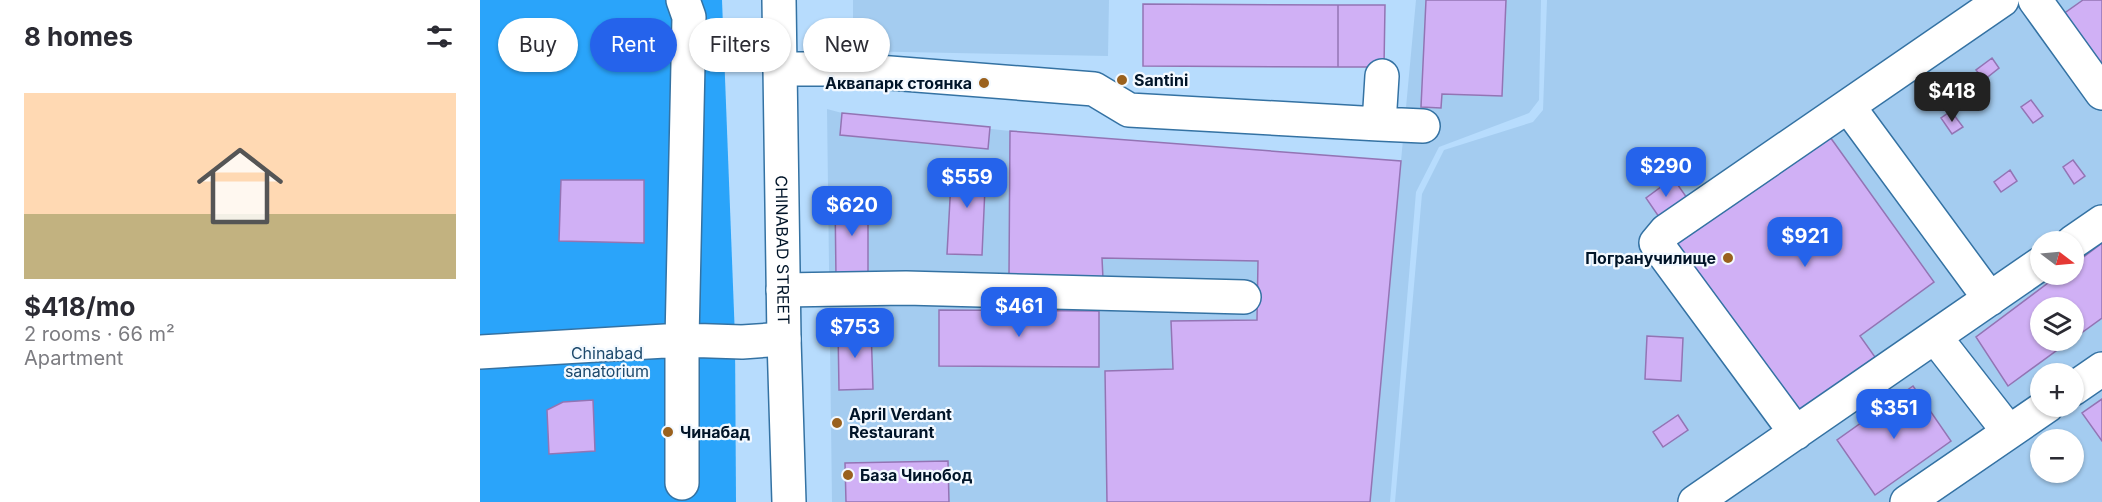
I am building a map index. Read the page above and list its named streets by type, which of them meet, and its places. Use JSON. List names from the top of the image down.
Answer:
{
  "streets": {
    "main road": ["CHINABAD STREET"]
  },
  "parks": ["Chinabad sanatorium"],
  "places": [
    "Santini",
    "Аквапарк стоянка",
    "Погранучилище",
    "April Verdant Restaurant",
    "Чинабад",
    "База Чинобод"
  ],
  "north": "right",
  "page": {
    "heading": "8 homes",
    "chip": [
      "Buy",
      "Rent",
      "Filters",
      "New"
    ],
    "list": [
      {
        "name": "$418/mo",
        "note": "2 rooms · 66 m² · Apartment"
      }
    ],
    "price": [
      "$418",
      "$290",
      "$559",
      "$620",
      "$921",
      "$461",
      "$753",
      "$351"
    ],
    "map_buttons": ["+", "−"]
  }
}
